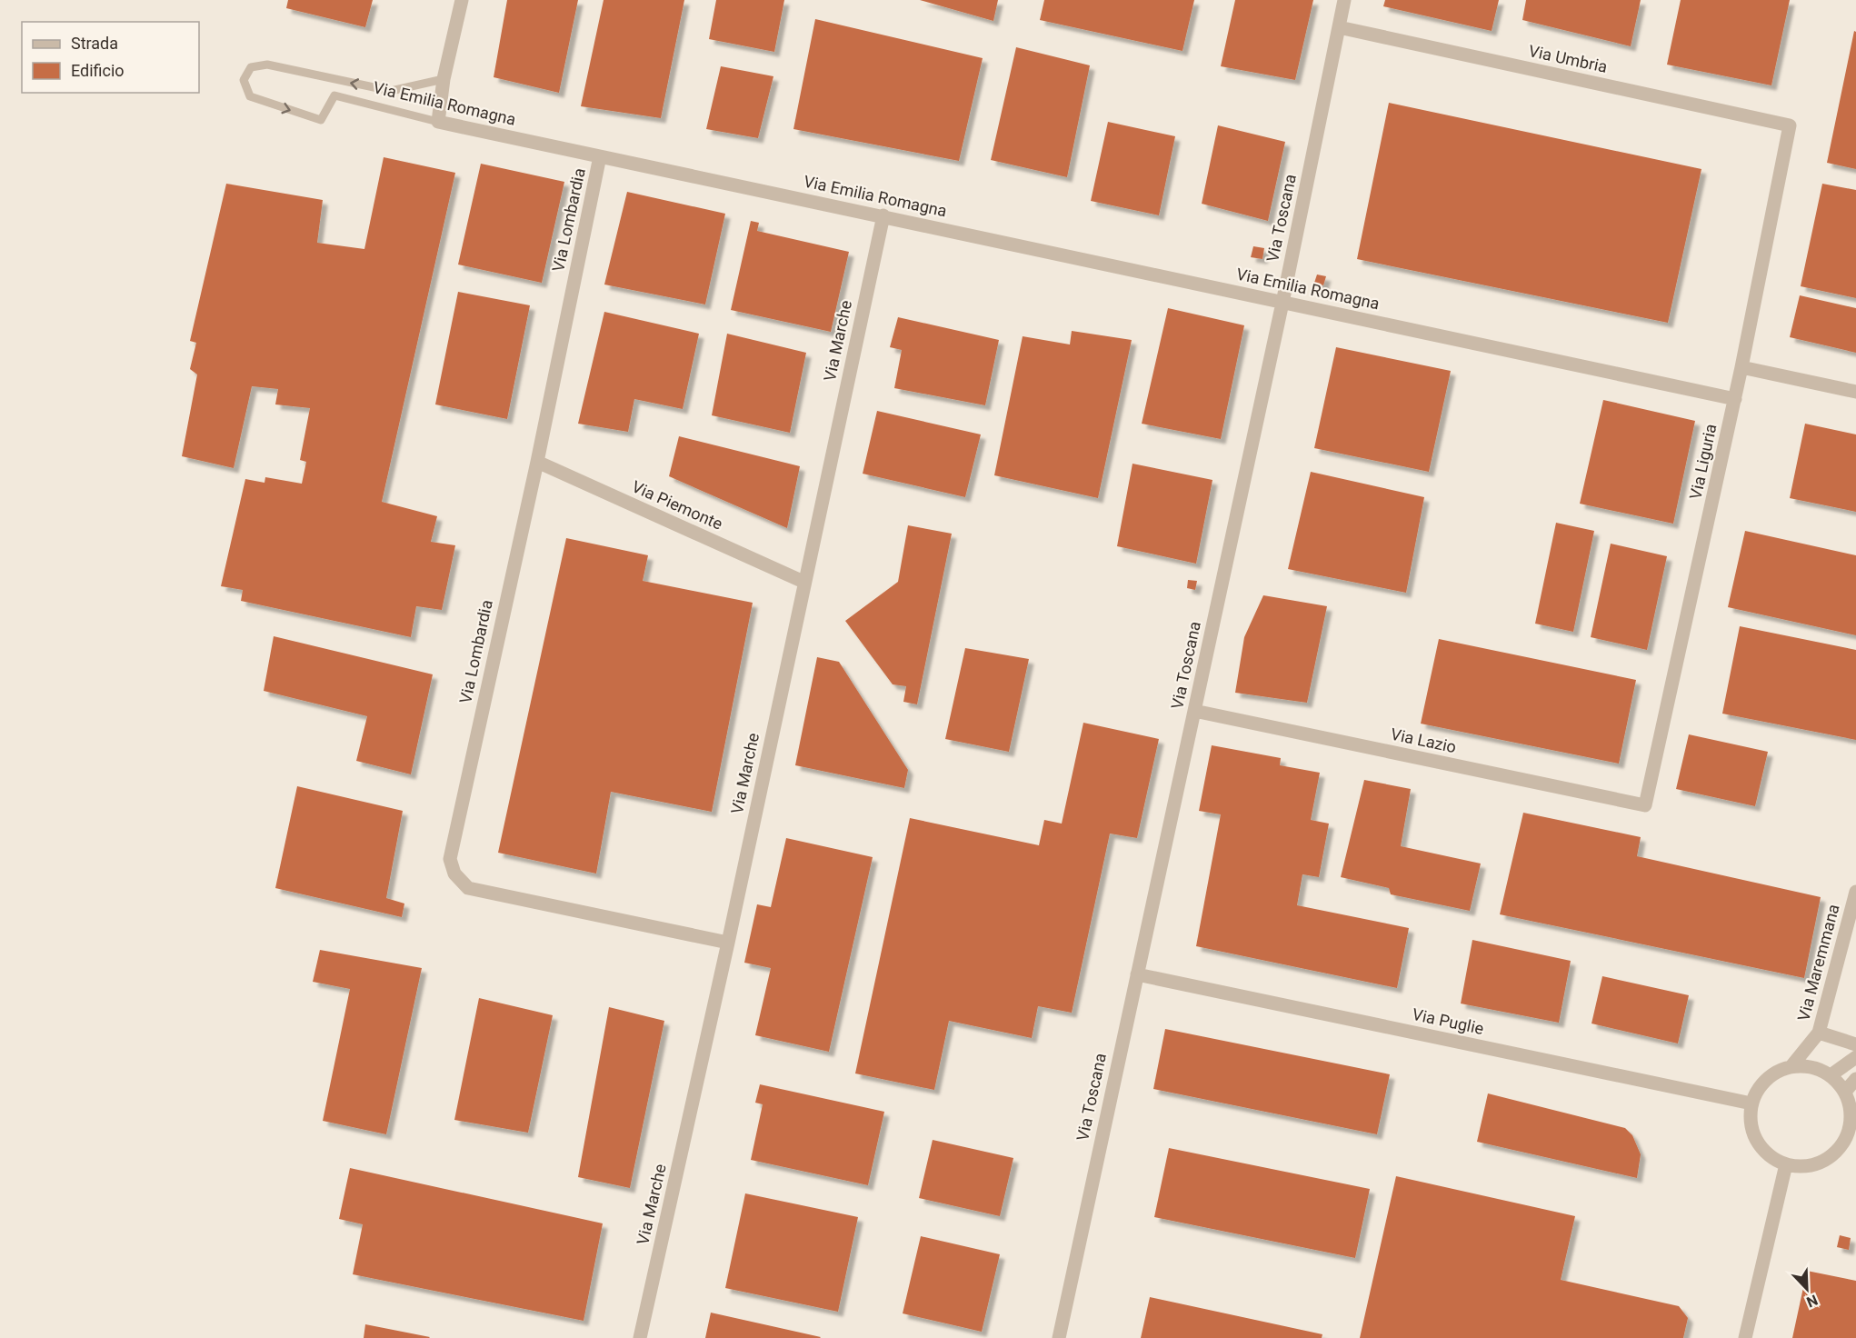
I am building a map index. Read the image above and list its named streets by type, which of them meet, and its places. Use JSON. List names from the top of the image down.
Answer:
{
  "streets": {
    "street": [
      "Via Umbria",
      "Via Emilia Romagna",
      "Via Toscana",
      "Via Lombardia",
      "Via Marche",
      "Via Liguria",
      "Via Piemonte",
      "Via Lazio",
      "Via Maremmana",
      "Via Puglie"
    ]
  },
  "crossings": [
    ["Via Umbria", "Via Toscana"],
    ["Via Umbria", "Via Liguria"],
    ["Via Emilia Romagna", "Via Toscana"],
    ["Via Emilia Romagna", "Via Lombardia"],
    ["Via Emilia Romagna", "Via Marche"],
    ["Via Emilia Romagna", "Via Liguria"],
    ["Via Toscana", "Via Lazio"],
    ["Via Toscana", "Via Puglie"],
    ["Via Lombardia", "Via Marche"],
    ["Via Lombardia", "Via Piemonte"],
    ["Via Marche", "Via Piemonte"],
    ["Via Liguria", "Via Lazio"],
    ["Via Maremmana", "Via Puglie"]
  ],
  "legend": ["Strada", "Edificio"],
  "north": "bottom right"
}
